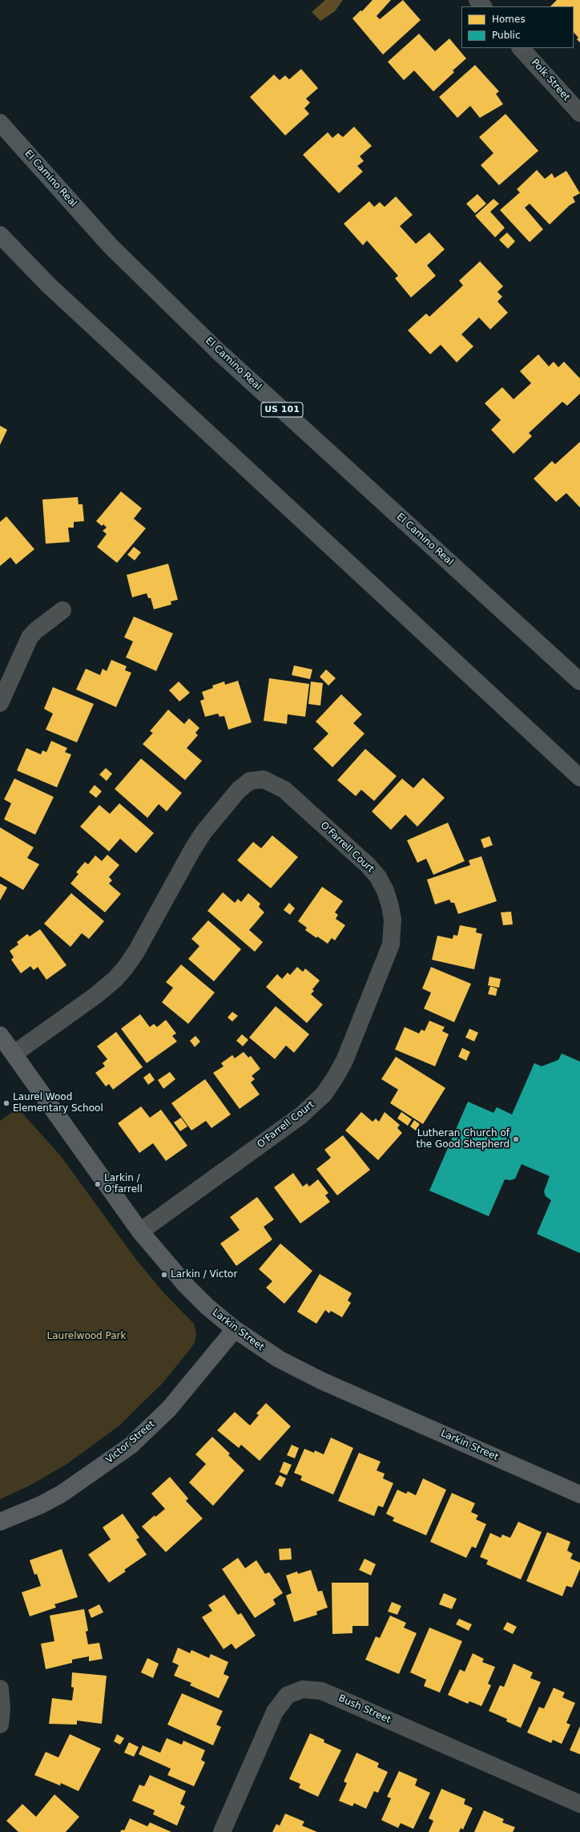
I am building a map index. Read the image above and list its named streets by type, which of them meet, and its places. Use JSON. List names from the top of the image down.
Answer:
{
  "streets": {
    "highway": ["El Camino Real", "US 101"],
    "street": [
      "Polk Street",
      "O'Farrell Court",
      "Larkin Street",
      "Victor Street",
      "Bush Street"
    ]
  },
  "crossings": [
    ["O'Farrell Court", "Larkin Street"],
    ["Larkin Street", "Victor Street"]
  ],
  "parks": ["Laurelwood Park"],
  "places": [
    "Laurel Wood Elementary School",
    "Lutheran Church of the Good Shepherd",
    "Larkin / O'farrell",
    "Larkin / Victor"
  ],
  "legend": ["Homes", "Public"]
}
